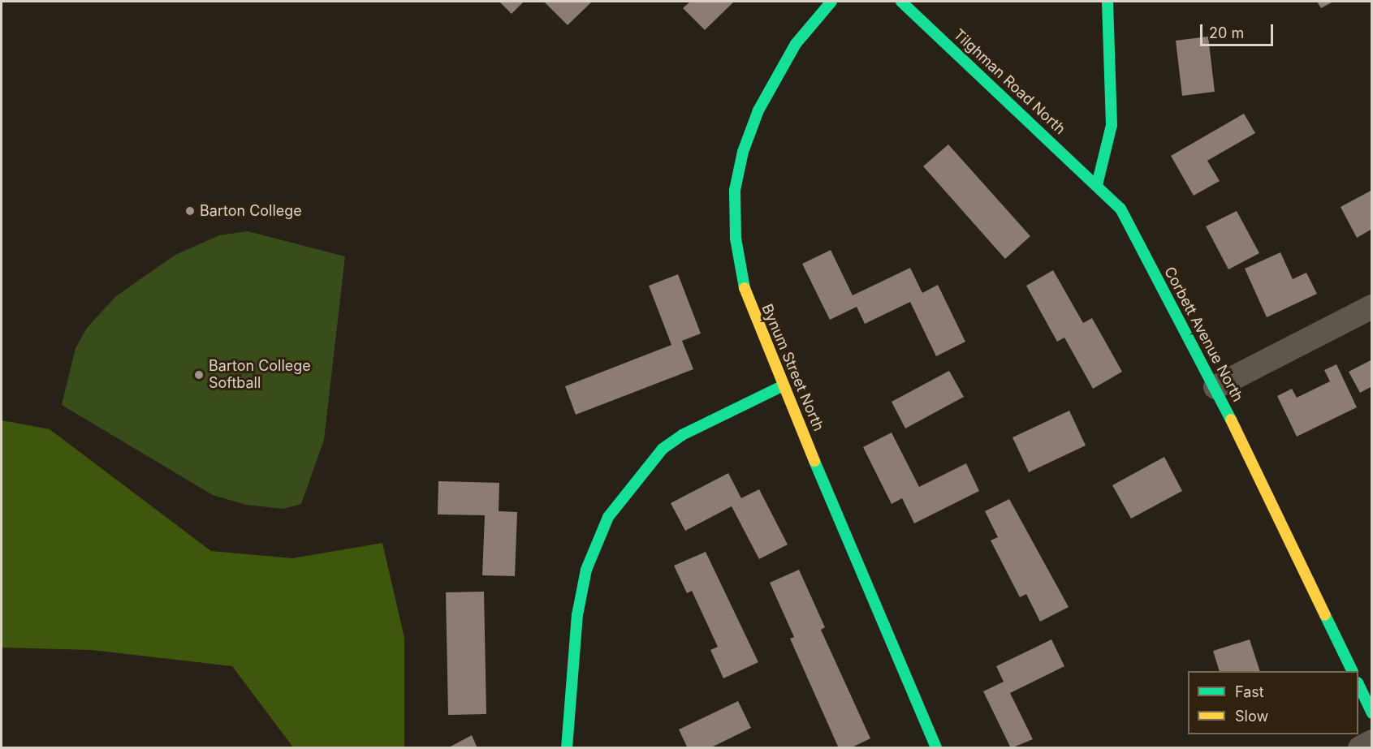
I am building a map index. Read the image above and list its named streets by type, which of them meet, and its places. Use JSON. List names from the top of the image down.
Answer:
{
  "streets": {
    "street": ["Tilghman Road North", "Corbett Avenue North", "Bynum Street North"]
  },
  "crossings": [
    ["Tilghman Road North", "Corbett Avenue North"]
  ],
  "places": ["Barton College", "Barton College Softball"],
  "legend": ["Fast", "Slow"],
  "scale_bar": "20 m"
}
